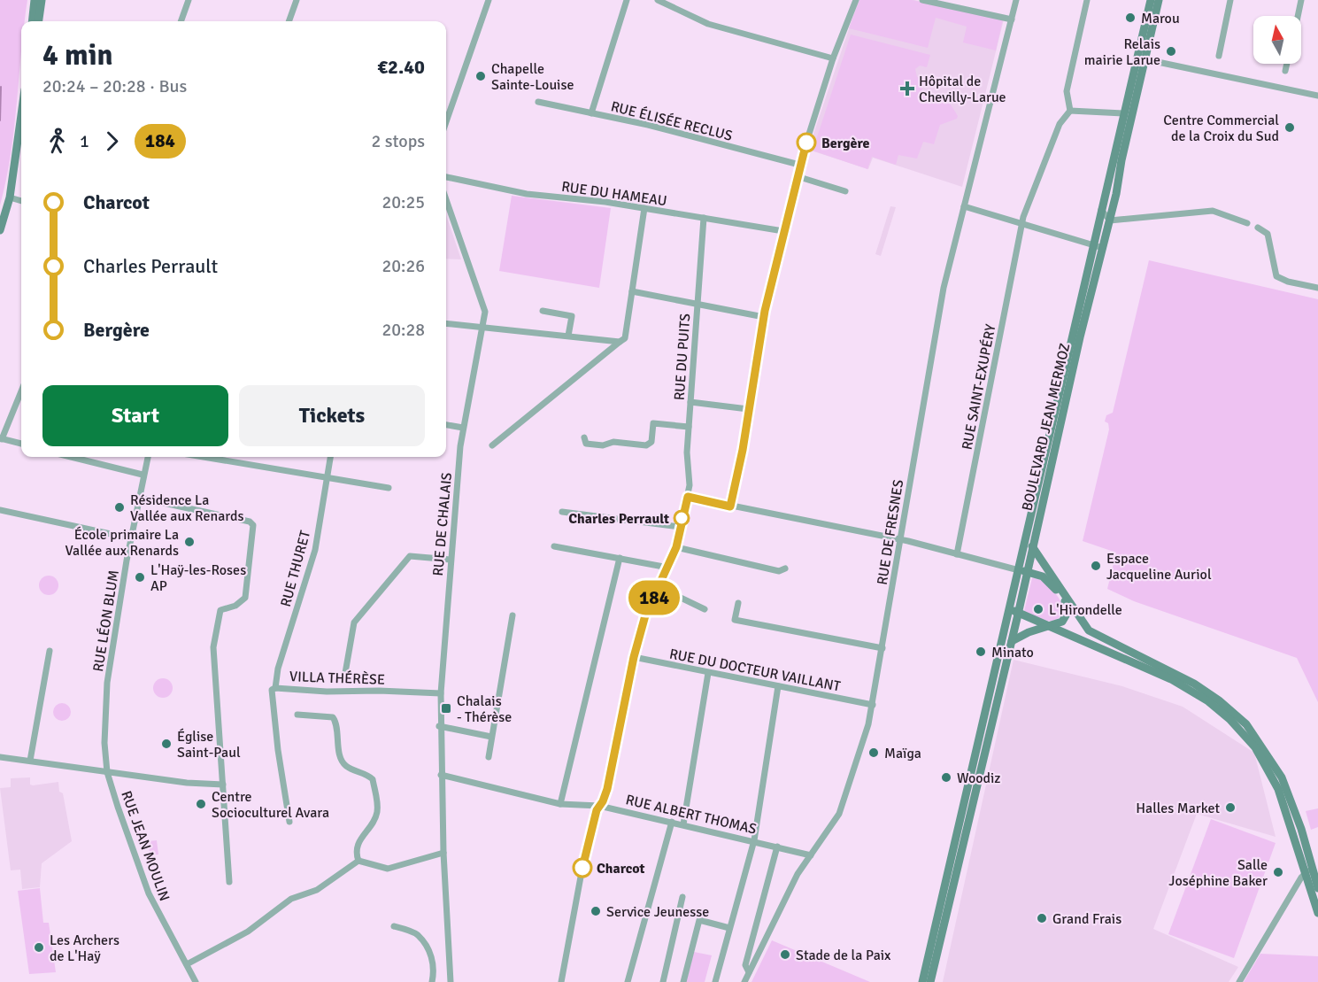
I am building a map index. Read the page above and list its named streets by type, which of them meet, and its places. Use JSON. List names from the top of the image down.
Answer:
{
  "streets": {
    "main road": ["BOULEVARD JEAN MERMOZ"],
    "street": [
      "RUE ÉLISÉE RECLUS",
      "RUE DU HAMEAU",
      "RUE DU PUITS",
      "RUE SAINT-EXUPÉRY",
      "RUE DE CHALAIS",
      "RUE DE FRESNES",
      "RUE THURET",
      "RUE LÉON BLUM",
      "RUE DU DOCTEUR VAILLANT",
      "VILLA THÉRÈSE",
      "RUE ALBERT THOMAS",
      "RUE JEAN MOULIN"
    ]
  },
  "crossings": [
    ["RUE DU HAMEAU", "RUE DU PUITS"],
    ["RUE DU PUITS", "RUE DU DOCTEUR VAILLANT"],
    ["RUE DU PUITS", "RUE ALBERT THOMAS"],
    ["RUE DE CHALAIS", "VILLA THÉRÈSE"],
    ["RUE DE CHALAIS", "RUE ALBERT THOMAS"],
    ["RUE DE FRESNES", "RUE DU DOCTEUR VAILLANT"],
    ["RUE DE FRESNES", "RUE ALBERT THOMAS"],
    ["RUE THURET", "VILLA THÉRÈSE"],
    ["RUE LÉON BLUM", "RUE JEAN MOULIN"]
  ],
  "places": {
    "other": [
      "Marou",
      "Relais mairie Larue",
      "Chapelle Sainte-Louise",
      "Centre Commercial de la Croix du Sud",
      "Bergère",
      "Résidence La Vallée aux Renards",
      "Charles Perrault",
      "École primaire La Vallée aux Renards",
      "Espace Jacqueline Auriol",
      "L'Haÿ-les-Roses AP",
      "L'Hirondelle",
      "Minato",
      "Église Saint-Paul",
      "Maïga",
      "Woodiz",
      "Centre Socioculturel Avara",
      "Halles Market",
      "Charcot",
      "Salle Joséphine Baker",
      "Service Jeunesse",
      "Grand Frais",
      "Les Archers de L'Haÿ",
      "Stade de la Paix"
    ],
    "health": ["Hôpital de Chevilly-Larue"],
    "transit": ["Chalais - Thérèse"]
  },
  "lines": ["bus line 184"],
  "north": "top",
  "page": {
    "on_map": "184",
    "heading": ["4 min", "20:24 – 20:28 · Bus", "€2.40"],
    "legs": ["1", "184", "2 stops"],
    "list": [
      {
        "name": "Charcot",
        "value": "20:25"
      },
      {
        "name": "Charles Perrault",
        "value": "20:26"
      },
      {
        "name": "Bergère",
        "value": "20:28"
      }
    ],
    "buttons": ["Start", "Tickets"]
  }
}
